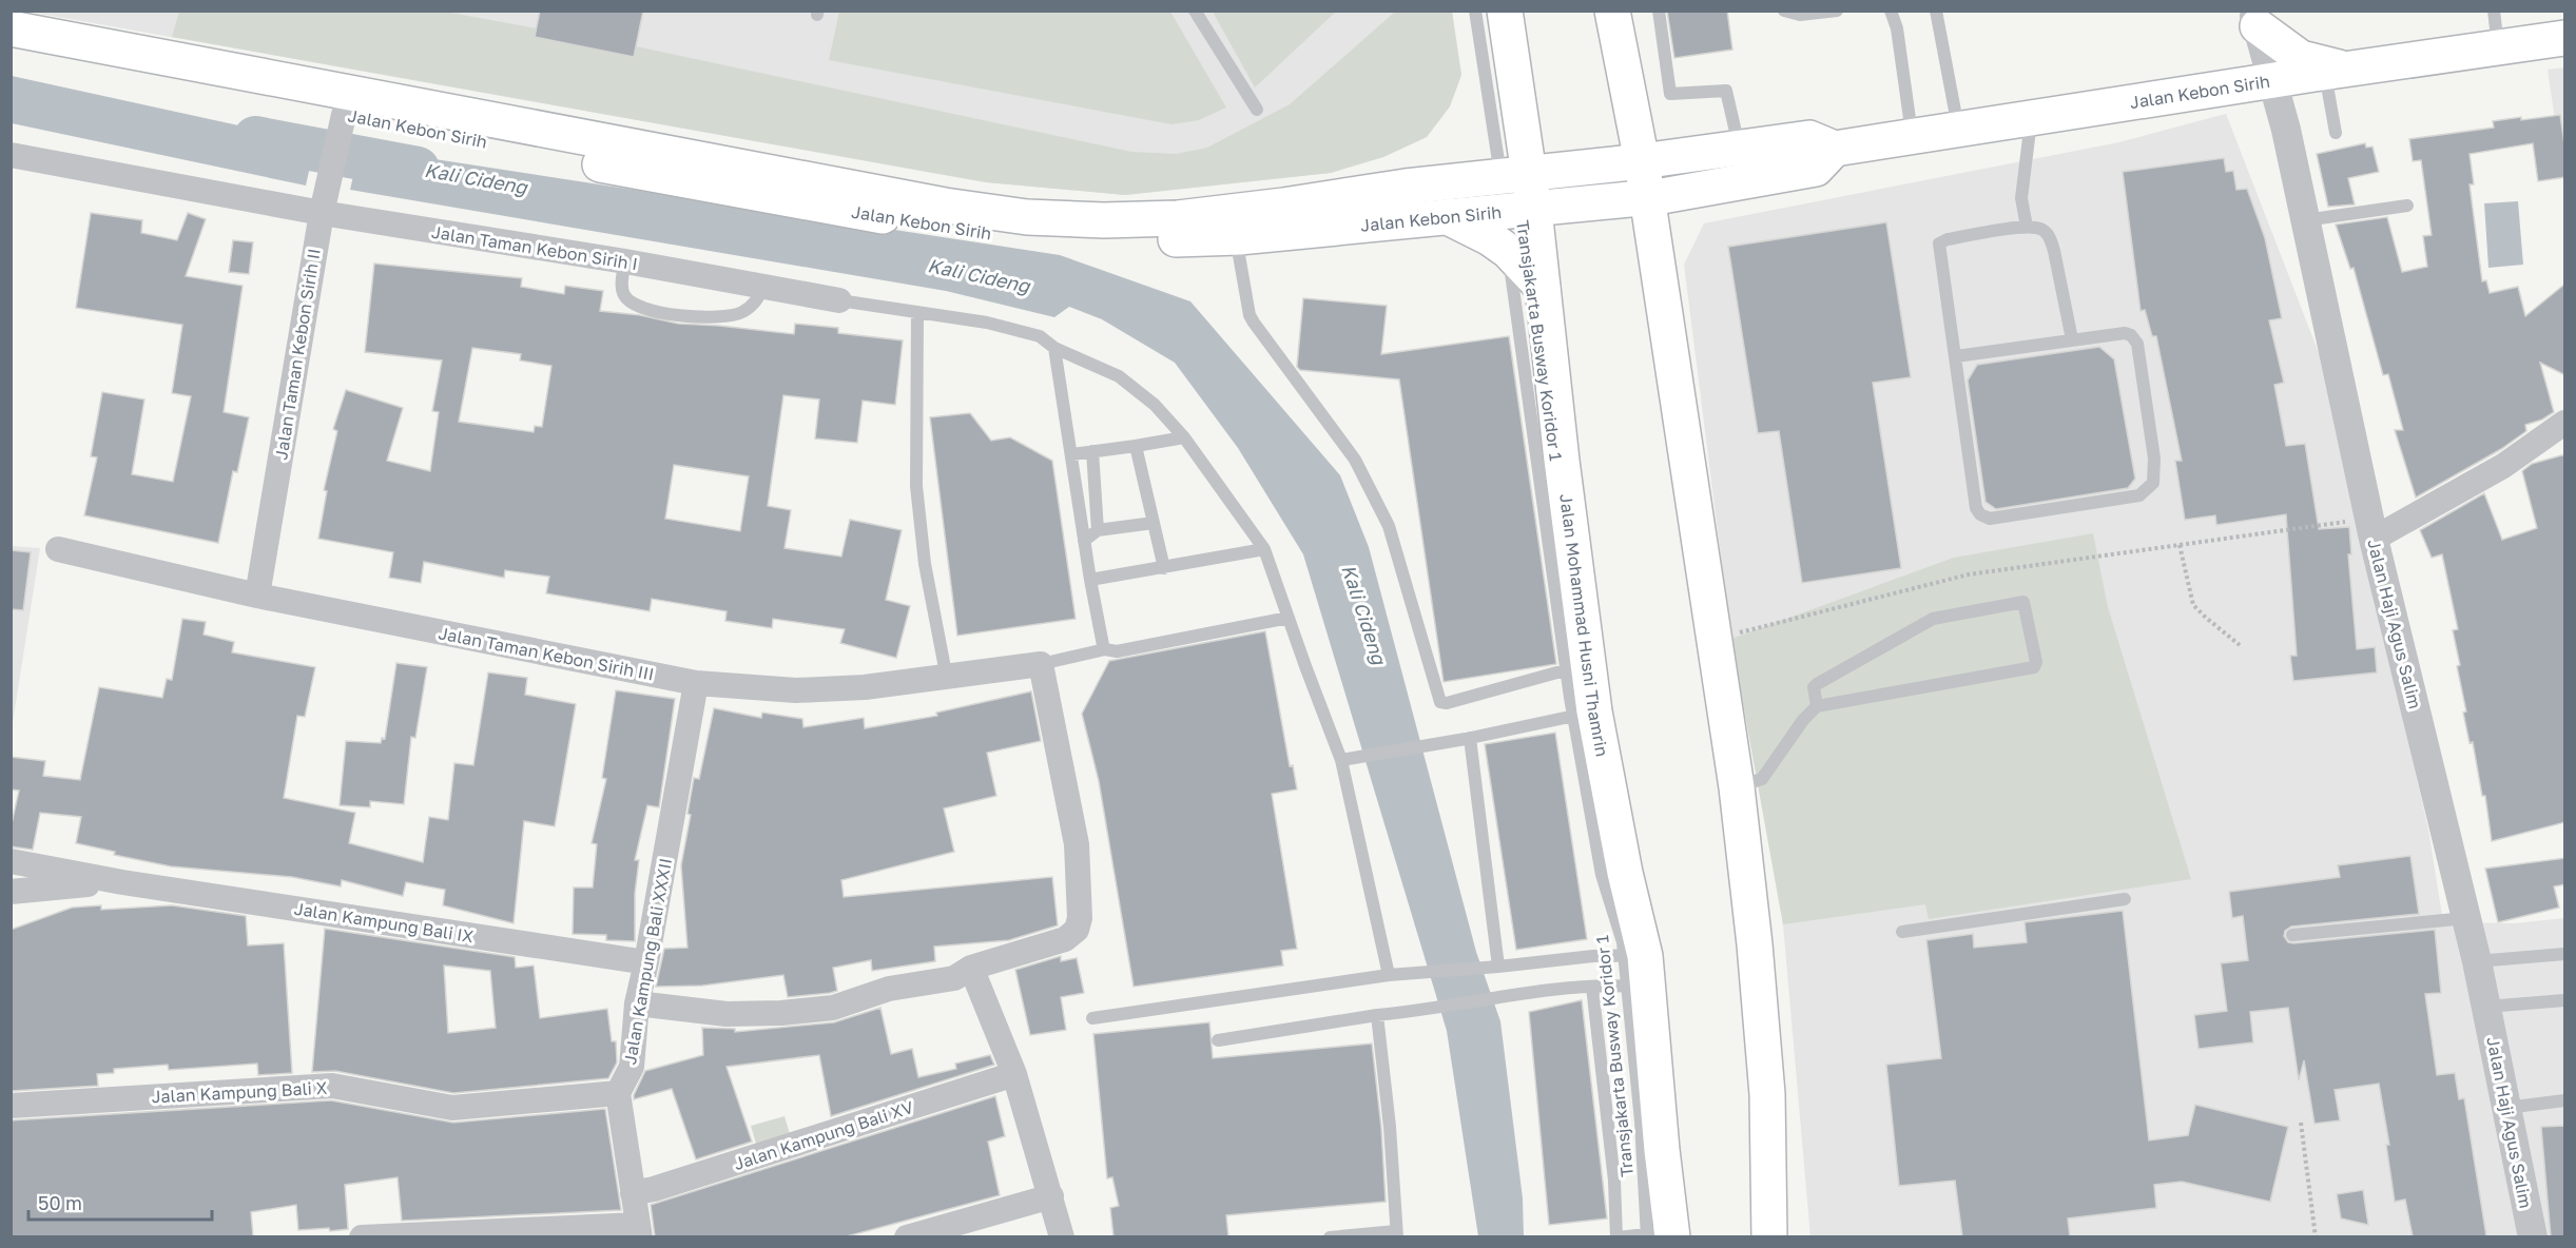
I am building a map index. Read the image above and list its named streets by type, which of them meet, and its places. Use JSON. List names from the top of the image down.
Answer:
{
  "streets": {
    "main road": ["Jalan Kebon Sirih", "Jalan Mohammad Husni Thamrin"],
    "street": [
      "Jalan Taman Kebon Sirih I",
      "Jalan Taman Kebon Sirih II",
      "Jalan Haji Agus Salim",
      "Jalan Taman Kebon Sirih III",
      "Jalan Kampung Bali IX",
      "Jalan Kampung Bali XXXII",
      "Jalan Kampung Bali X",
      "Jalan Kampung Bali XV"
    ],
    "lane": ["Transjakarta Busway Koridor 1"]
  },
  "crossings": [
    ["Jalan Kebon Sirih", "Transjakarta Busway Koridor 1"],
    ["Jalan Kebon Sirih", "Jalan Taman Kebon Sirih II"],
    ["Jalan Kebon Sirih", "Jalan Haji Agus Salim"],
    ["Jalan Kebon Sirih", "Jalan Mohammad Husni Thamrin"],
    ["Jalan Taman Kebon Sirih I", "Jalan Taman Kebon Sirih II"],
    ["Transjakarta Busway Koridor 1", "Jalan Mohammad Husni Thamrin"],
    ["Jalan Taman Kebon Sirih II", "Jalan Taman Kebon Sirih III"],
    ["Jalan Taman Kebon Sirih III", "Jalan Kampung Bali XXXII"],
    ["Jalan Kampung Bali IX", "Jalan Kampung Bali XXXII"],
    ["Jalan Kampung Bali XXXII", "Jalan Kampung Bali X"]
  ],
  "water": ["Kali Cideng"],
  "scale_bar": "50 m"
}
